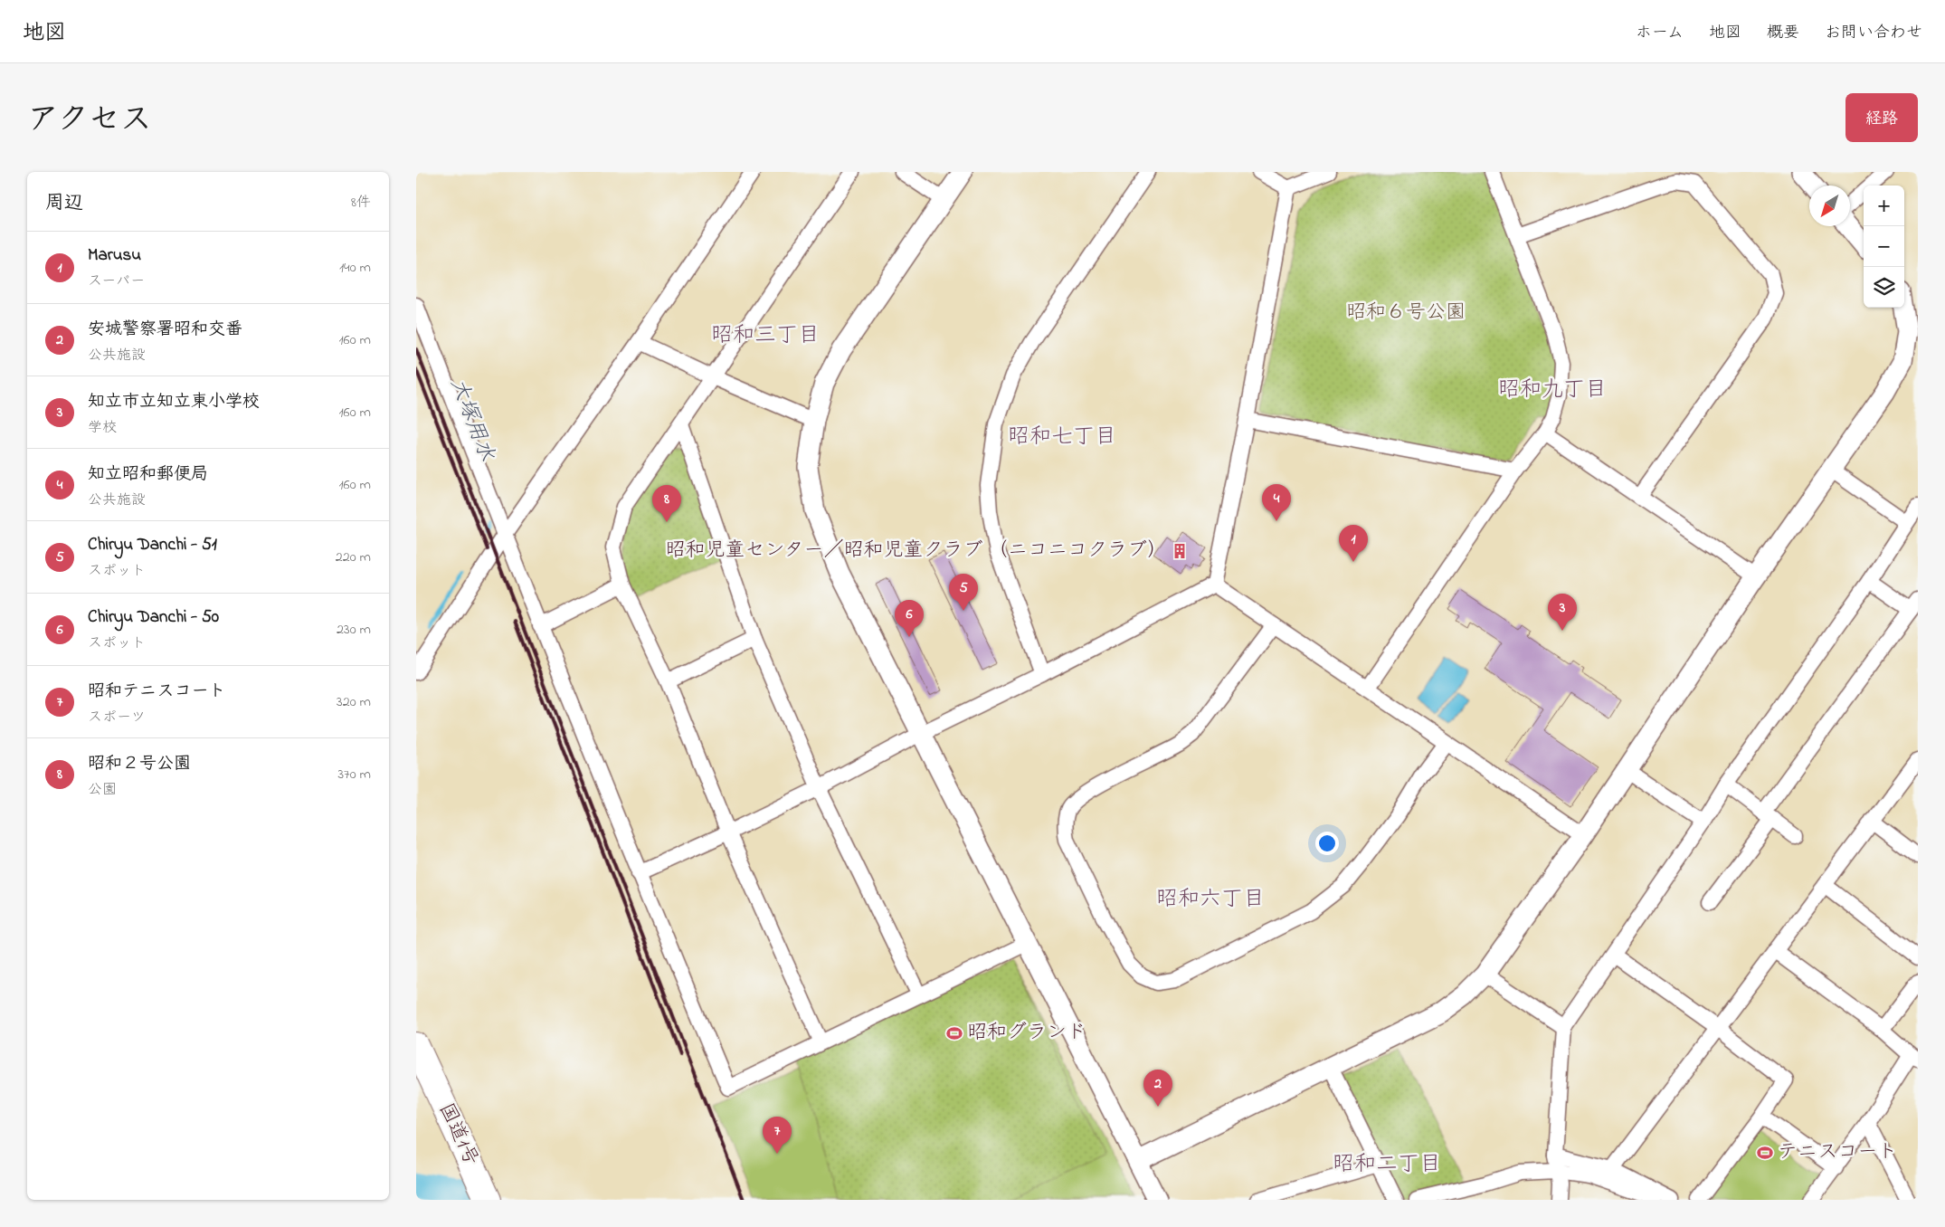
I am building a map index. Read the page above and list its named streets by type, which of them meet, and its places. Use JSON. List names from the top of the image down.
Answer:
{
  "streets": {
    "highway": ["国道1号"]
  },
  "districts": [
    "昭和三丁目",
    "昭和九丁目",
    "昭和七丁目",
    "昭和六丁目",
    "昭和二丁目"
  ],
  "water": ["大塚用水"],
  "parks": ["昭和６号公園"],
  "places": {
    "building": ["昭和児童センター／昭和児童クラブ （ニコニコクラブ）"],
    "sports": ["昭和グランド", "テニスコート"]
  },
  "north": "bottom left",
  "page": {
    "header": "地図",
    "nav": [
      "ホーム",
      "地図",
      "概要",
      "お問い合わせ"
    ],
    "title": "アクセス",
    "buttons": "経路",
    "heading": ["周辺", "8件"],
    "map_buttons": ["+", "−"],
    "list": [
      {
        "mark": "1",
        "name": "Marusu",
        "note": "スーパー",
        "value": "140 m"
      },
      {
        "mark": "2",
        "name": "安城警察署昭和交番",
        "note": "公共施設",
        "value": "160 m"
      },
      {
        "mark": "3",
        "name": "知立市立知立東小学校",
        "note": "学校",
        "value": "160 m"
      },
      {
        "mark": "4",
        "name": "知立昭和郵便局",
        "note": "公共施設",
        "value": "160 m"
      },
      {
        "mark": "5",
        "name": "Chiryu Danchi - 51",
        "note": "スポット",
        "value": "220 m"
      },
      {
        "mark": "6",
        "name": "Chiryu Danchi - 50",
        "note": "スポット",
        "value": "230 m"
      },
      {
        "mark": "7",
        "name": "昭和テニスコート",
        "note": "スポーツ",
        "value": "320 m"
      },
      {
        "mark": "8",
        "name": "昭和２号公園",
        "note": "公園",
        "value": "370 m"
      }
    ],
    "pins": [
      "4",
      "8",
      "1",
      "5",
      "3",
      "6",
      "2",
      "7"
    ]
  }
}
